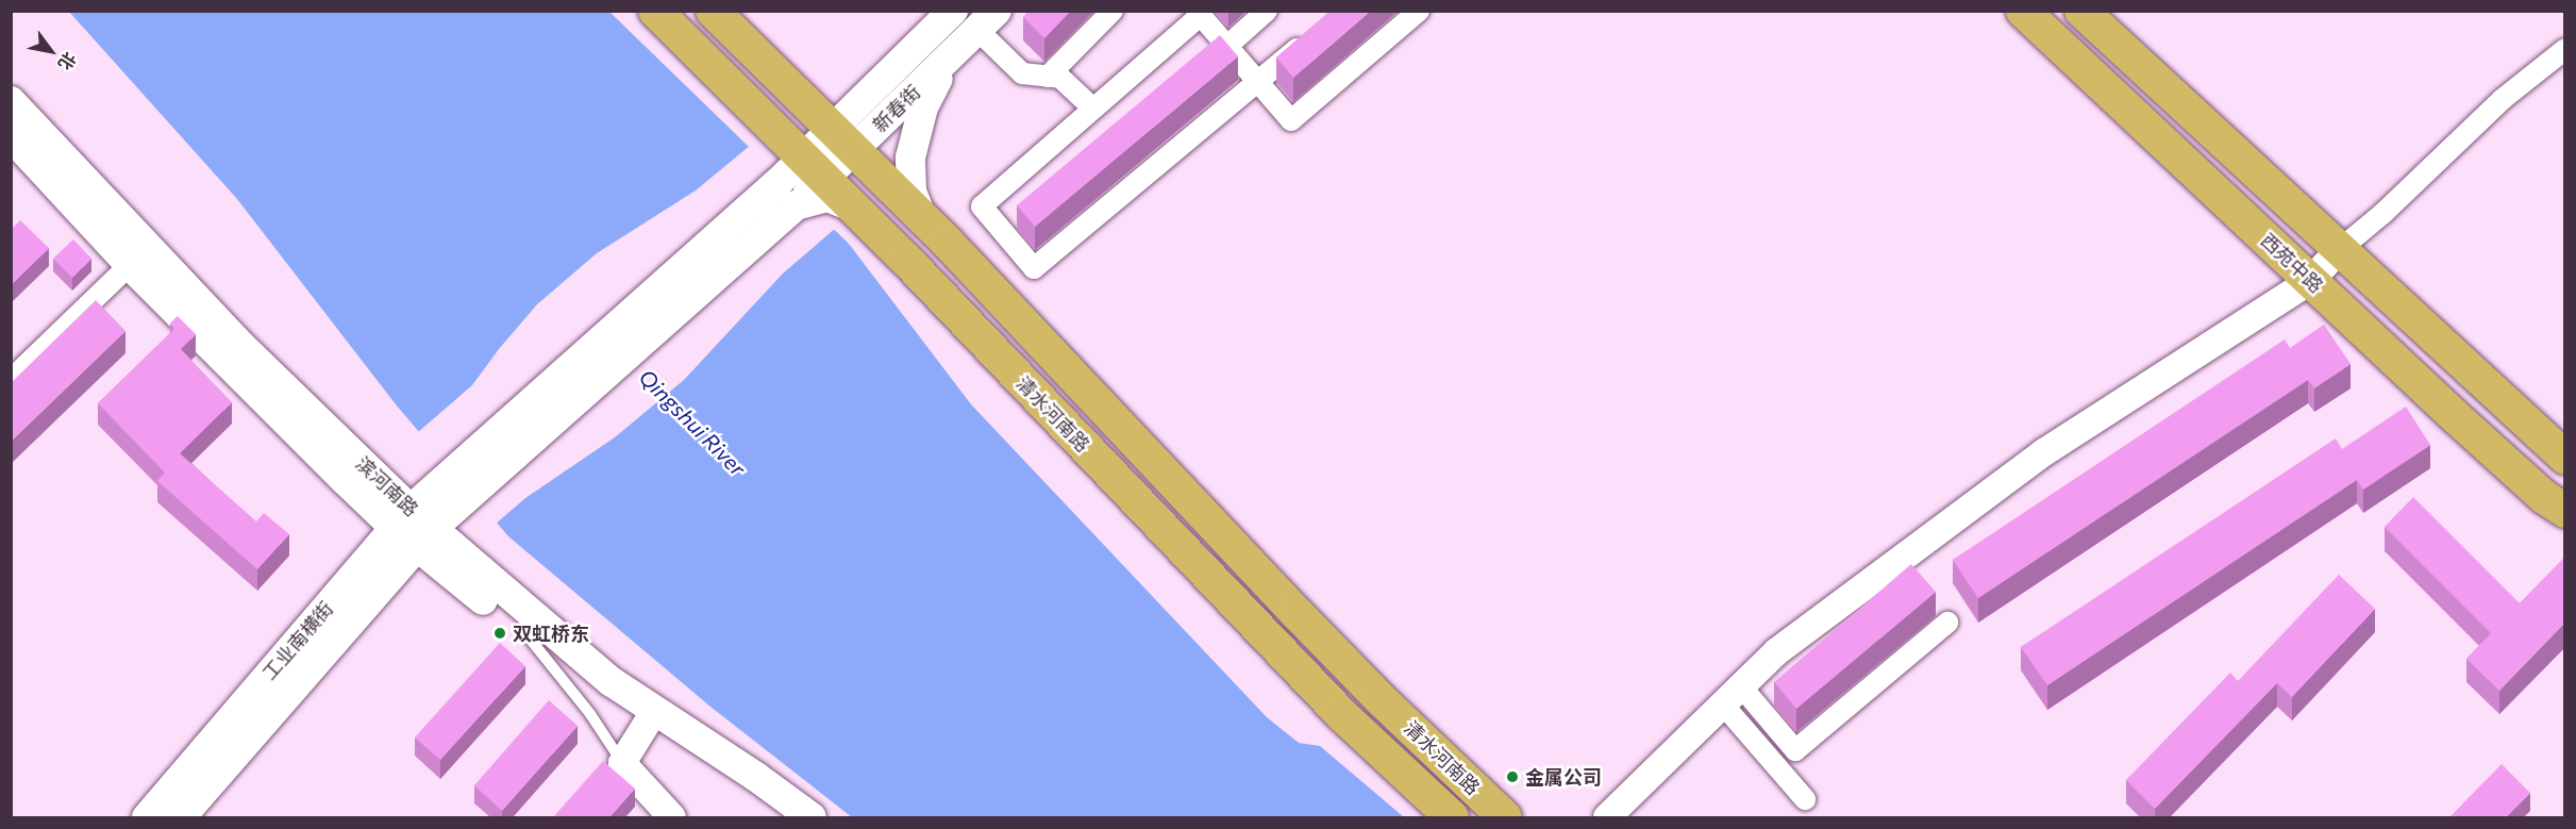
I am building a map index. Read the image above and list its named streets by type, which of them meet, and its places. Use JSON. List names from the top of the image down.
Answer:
{
  "streets": {
    "main road": [
      "新春街",
      "西苑中路",
      "清水河南路",
      "滨河南路",
      "工业南横街"
    ]
  },
  "crossings": [
    ["新春街", "清水河南路"],
    ["新春街", "工业南横街"],
    ["滨河南路", "工业南横街"]
  ],
  "water": ["Qingshui River"],
  "places": ["双虹桥东", "金属公司"],
  "north": "bottom right"
}
